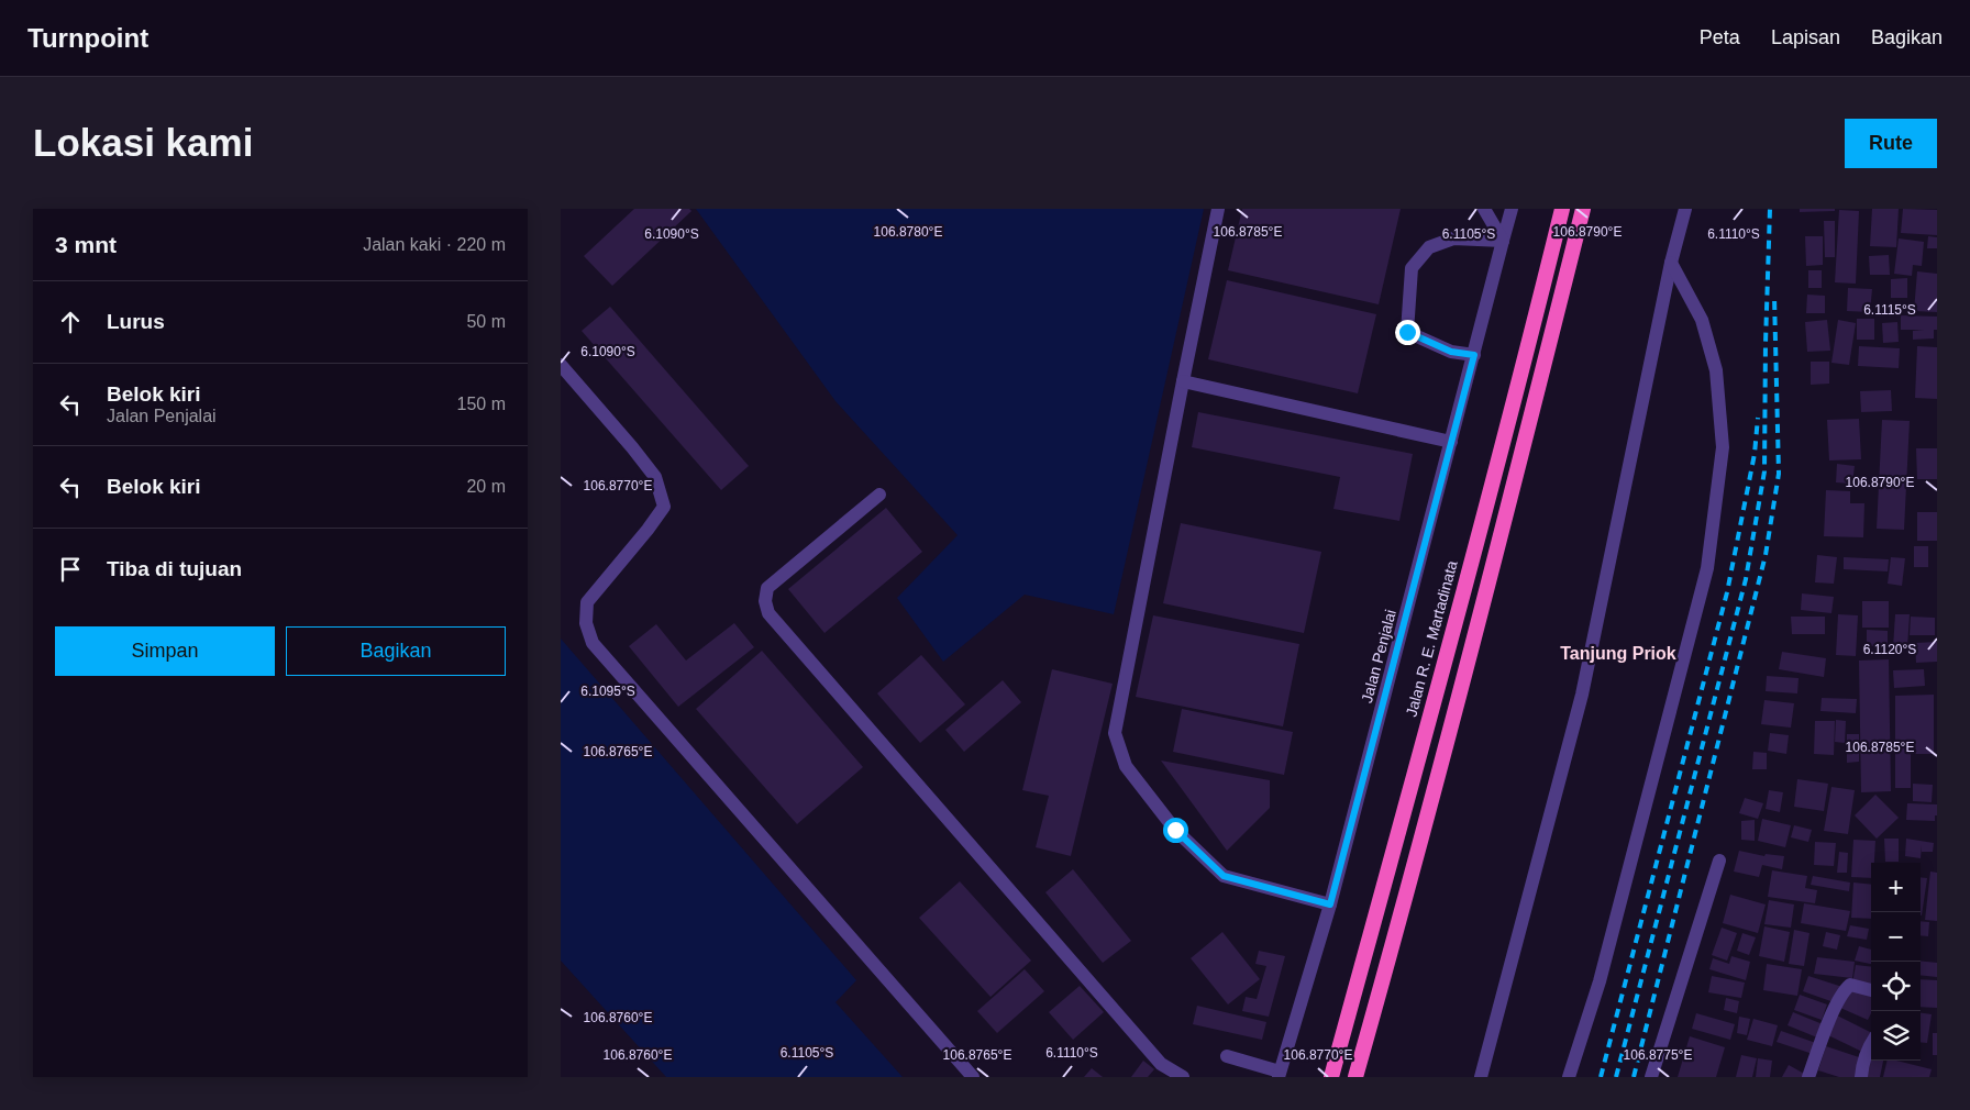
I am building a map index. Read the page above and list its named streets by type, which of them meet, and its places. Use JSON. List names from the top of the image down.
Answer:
{
  "streets": {
    "highway": ["Jalan R. E. Martadinata"],
    "street": ["Jalan Penjalai"]
  },
  "districts": ["Tanjung Priok"],
  "page": {
    "header": "Turnpoint",
    "nav": ["Peta", "Lapisan", "Bagikan"],
    "buttons": [
      "Rute",
      ["Simpan", "Bagikan"]
    ],
    "title": "Lokasi kami",
    "heading": ["3 mnt", "Jalan kaki · 220 m"],
    "list": [
      ["Lurus", "50 m"],
      ["Belok kiri", "Jalan Penjalai", "150 m"],
      ["Belok kiri", "20 m"],
      "Tiba di tujuan"
    ],
    "map_buttons": ["+", "−"]
  },
  "coordinates": [
    "106.8780°E",
    "106.8785°E",
    "106.8790°E",
    "6.1090°S",
    "6.1105°S",
    "6.1110°S",
    "6.1115°S",
    "106.8770°E",
    "6.1120°S",
    "6.1095°S",
    "106.8765°E",
    "106.8760°E",
    "106.8775°E"
  ]
}
